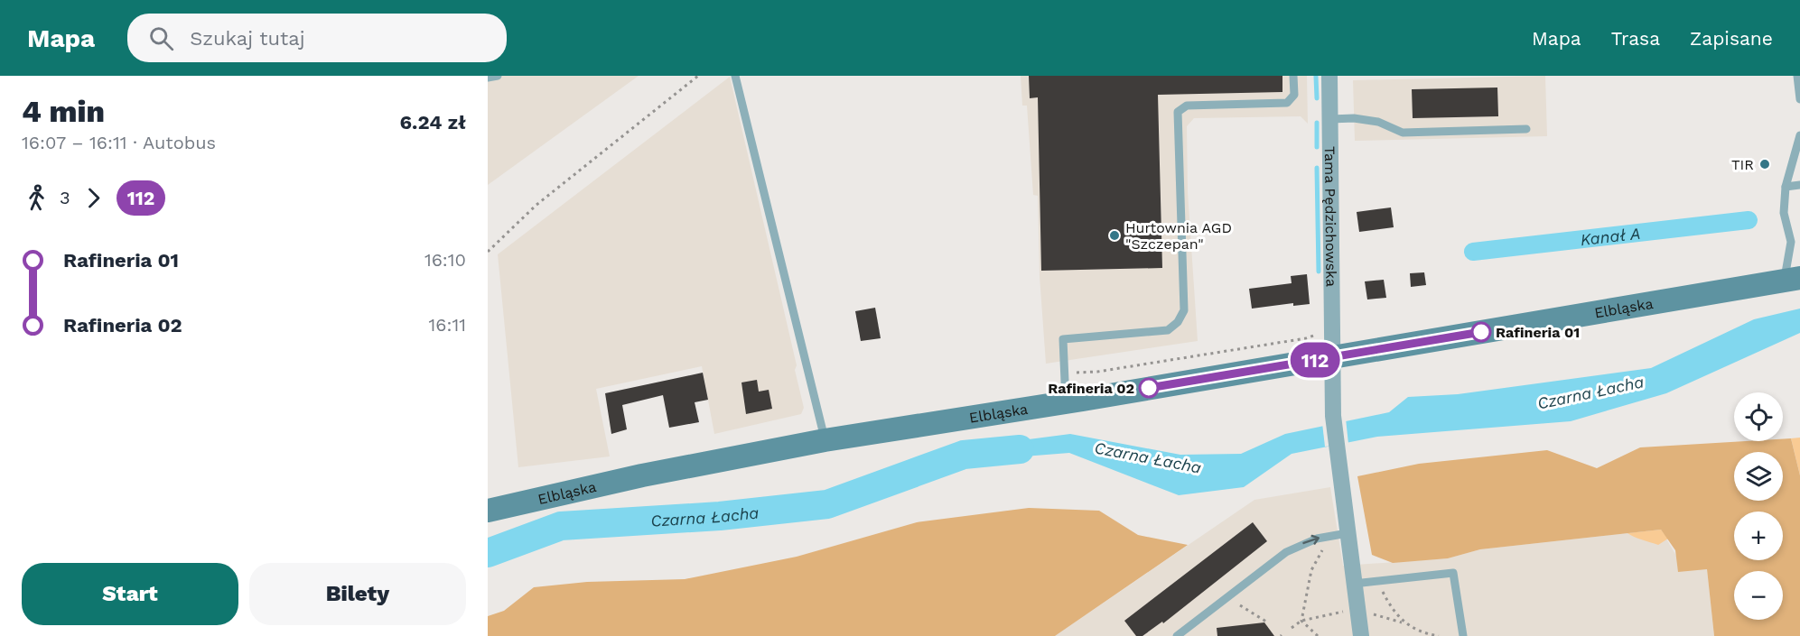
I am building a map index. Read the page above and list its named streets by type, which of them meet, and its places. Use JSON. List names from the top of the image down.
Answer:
{
  "streets": {
    "main road": ["Elbląska"],
    "street": ["Tama Pędzichowska"]
  },
  "crossings": [
    ["Tama Pędzichowska", "Elbląska"]
  ],
  "water": ["Kanał A", "Czarna Łacha"],
  "places": [
    "TIR",
    "Hurtownia AGD \"Szczepan\"",
    "Rafineria 01",
    "Rafineria 02"
  ],
  "lines": ["bus line 112"],
  "page": {
    "header": "Mapa",
    "search": "Szukaj tutaj",
    "nav": ["Mapa", "Trasa", "Zapisane"],
    "heading": ["4 min", "16:07 – 16:11 · Autobus", "6.24 zł"],
    "on_map": "112",
    "legs": ["3", "112"],
    "list": [
      {
        "name": "Rafineria 01",
        "value": "16:10"
      },
      {
        "name": "Rafineria 02",
        "value": "16:11"
      }
    ],
    "map_buttons": ["+", "−"],
    "buttons": ["Start", "Bilety"]
  }
}
